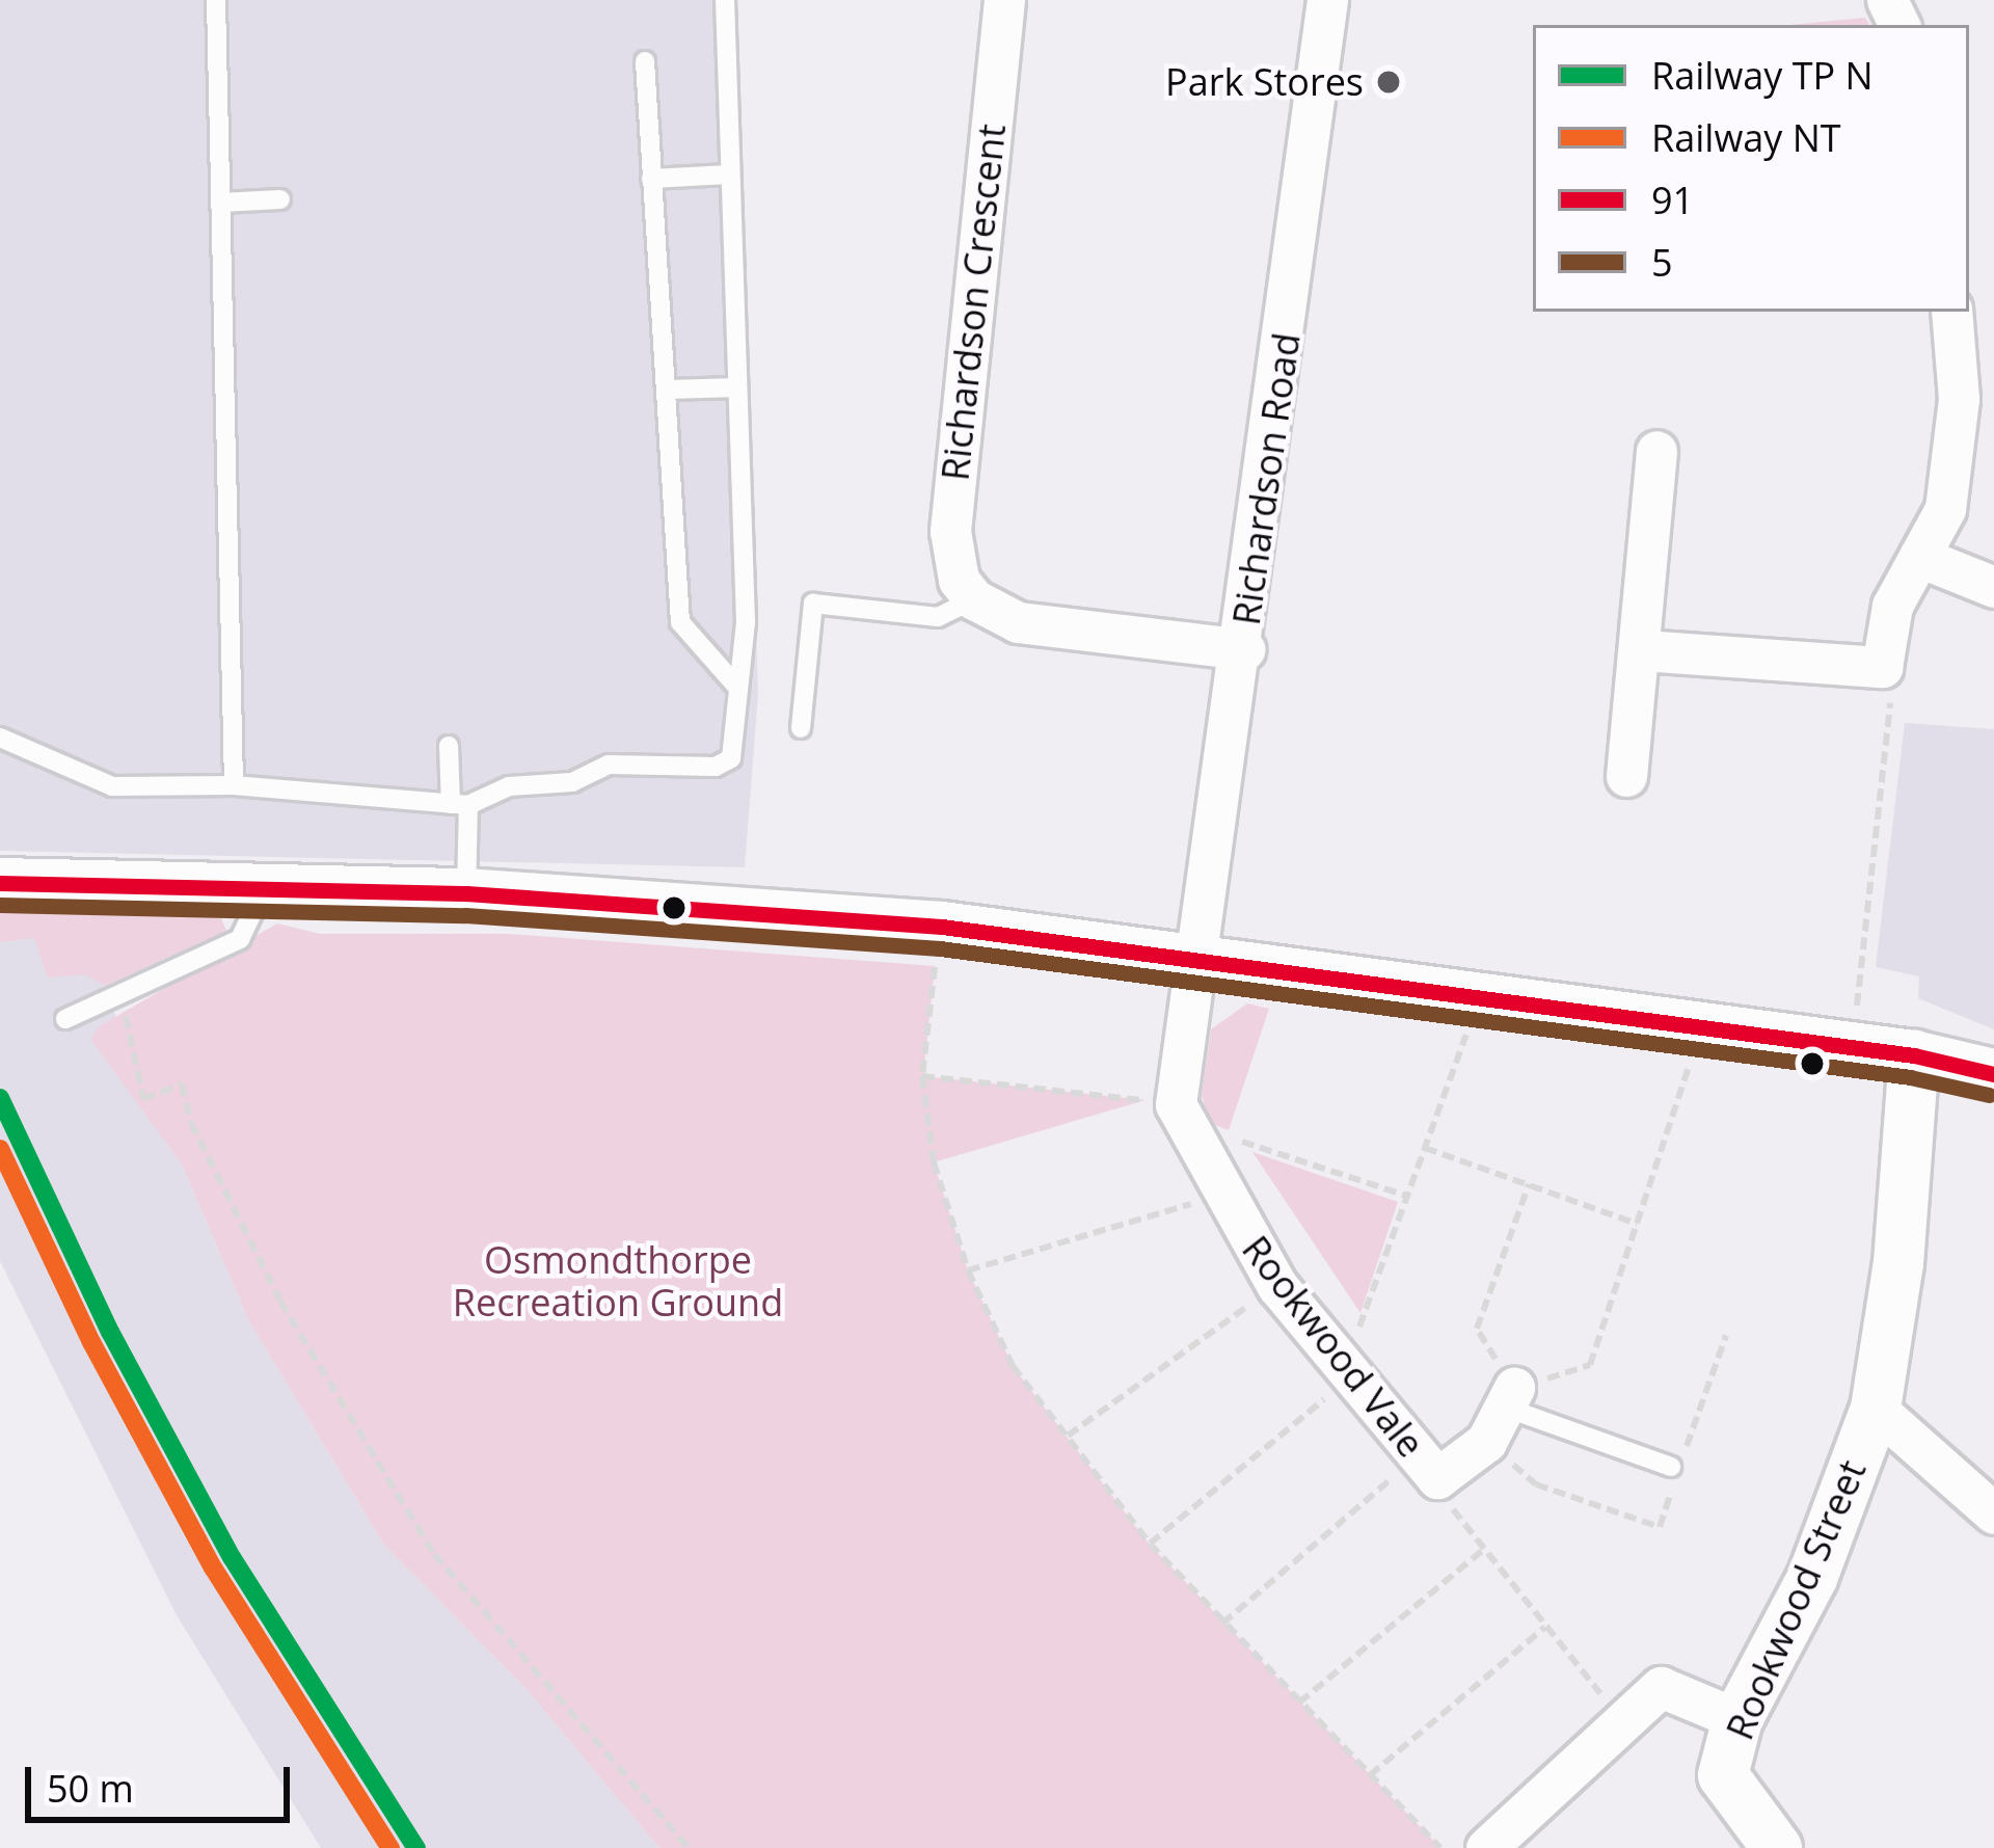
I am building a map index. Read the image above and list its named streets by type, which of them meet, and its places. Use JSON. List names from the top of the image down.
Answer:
{
  "streets": {
    "street": [
      "Richardson Crescent",
      "Richardson Road",
      "Rookwood Vale",
      "Rookwood Street"
    ]
  },
  "parks": ["Osmondthorpe Recreation Ground"],
  "places": ["Park Stores"],
  "lines": ["transit line 91", "transit line 5", "rail line NT"],
  "legend": [
    "Railway TP N",
    "Railway NT",
    "91",
    "5"
  ],
  "scale_bar": "50 m"
}
